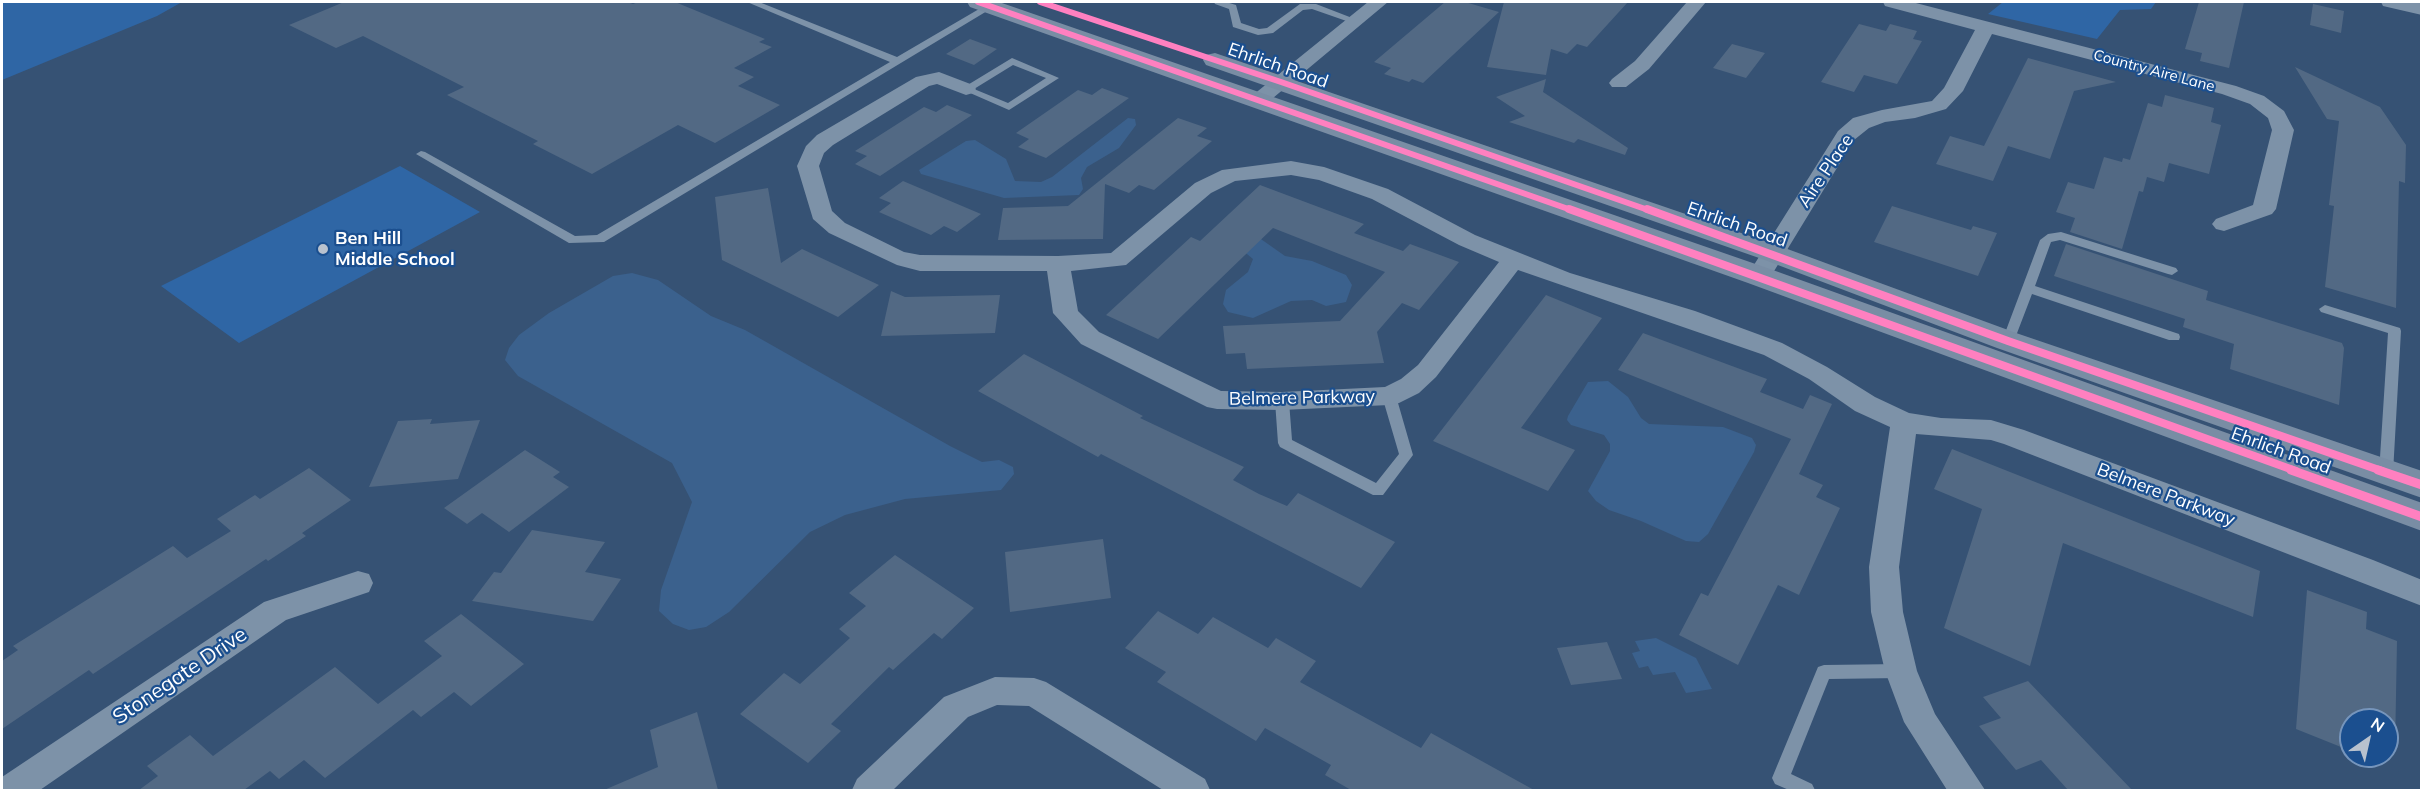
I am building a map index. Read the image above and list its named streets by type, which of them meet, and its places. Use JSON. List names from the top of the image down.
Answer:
{
  "streets": {
    "main road": ["Ehrlich Road"],
    "street": [
      "Country Aire Lane",
      "Aire Place",
      "Belmere Parkway",
      "Stonegate Drive"
    ]
  },
  "crossings": [
    ["Ehrlich Road", "Aire Place"],
    ["Country Aire Lane", "Aire Place"]
  ],
  "places": ["Ben Hill Middle School"],
  "north": "top right"
}
